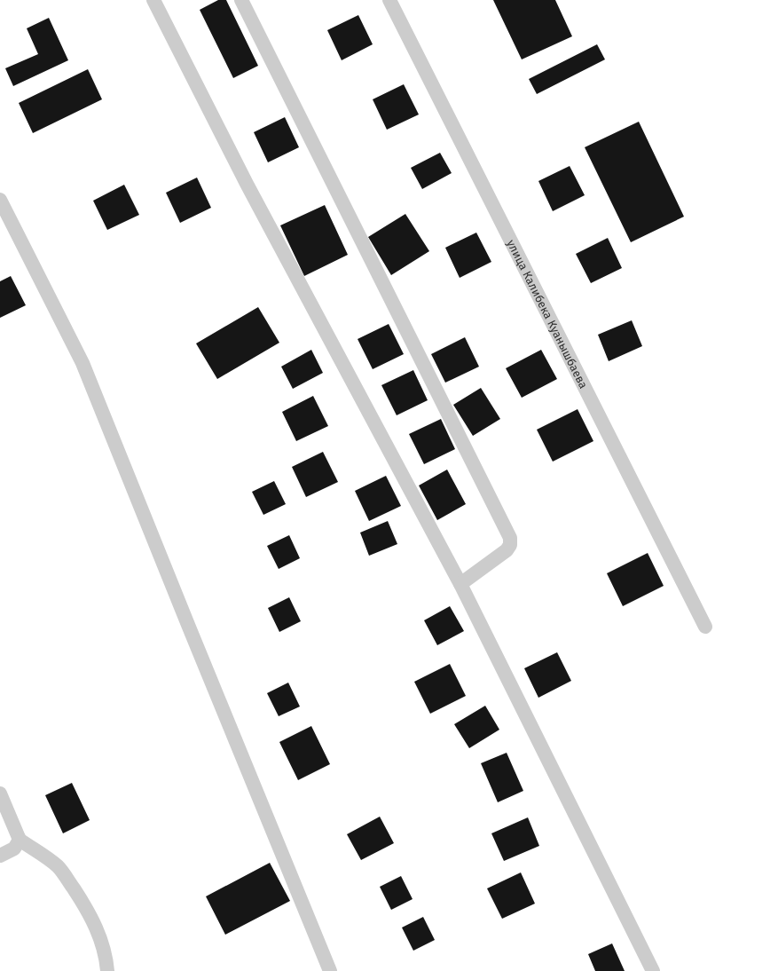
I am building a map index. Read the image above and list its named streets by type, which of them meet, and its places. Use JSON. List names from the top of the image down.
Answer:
{
  "streets": {
    "street": ["улица Калибека Куанышбаева"]
  }
}
